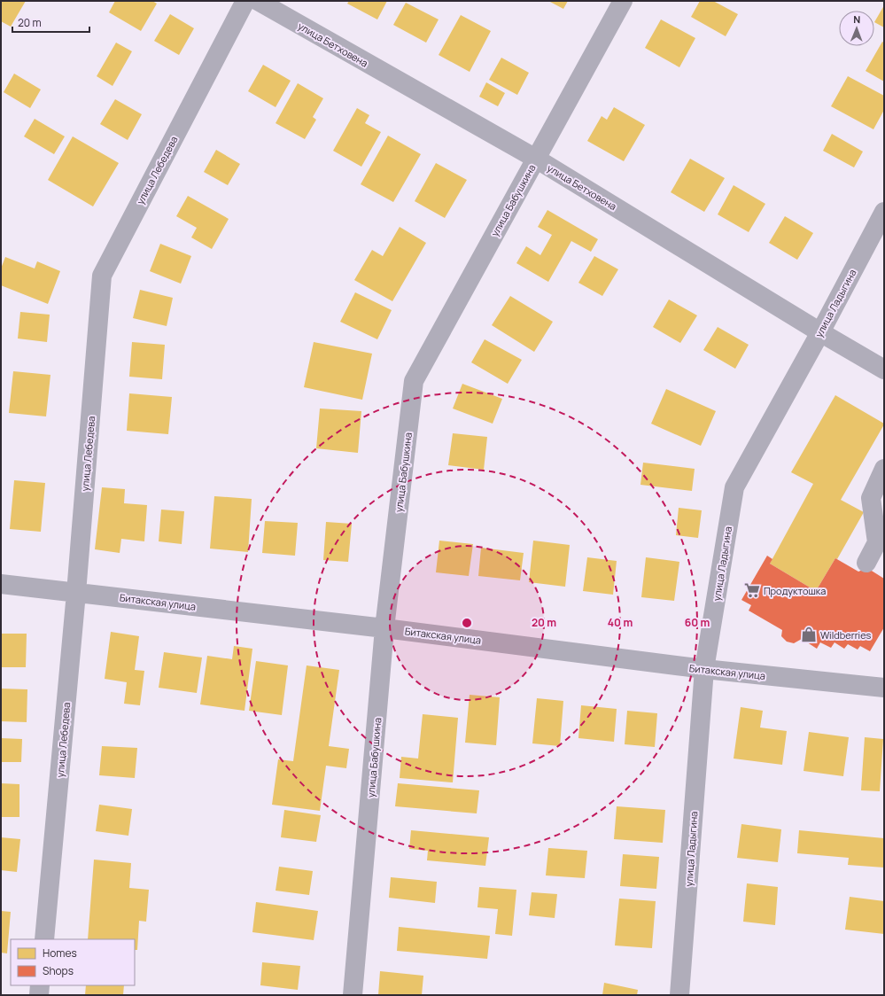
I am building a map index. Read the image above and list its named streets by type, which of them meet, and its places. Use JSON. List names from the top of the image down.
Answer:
{
  "streets": {
    "street": [
      "улица Бетховена",
      "улица Лебедева",
      "улица Бабушкина",
      "улица Ладыгина",
      "Битакская улица"
    ]
  },
  "crossings": [
    ["улица Бетховена", "улица Бабушкина"],
    ["улица Бетховена", "улица Ладыгина"],
    ["улица Лебедева", "Битакская улица"],
    ["улица Бабушкина", "Битакская улица"],
    ["улица Ладыгина", "Битакская улица"]
  ],
  "places": {
    "supermarket": ["Продуктошка"],
    "shop": ["Wildberries"]
  },
  "legend": ["Homes", "Shops"],
  "scale_bar": "20 m",
  "north": "top",
  "rings": ["20 m", "40 m", "60 m"]
}
